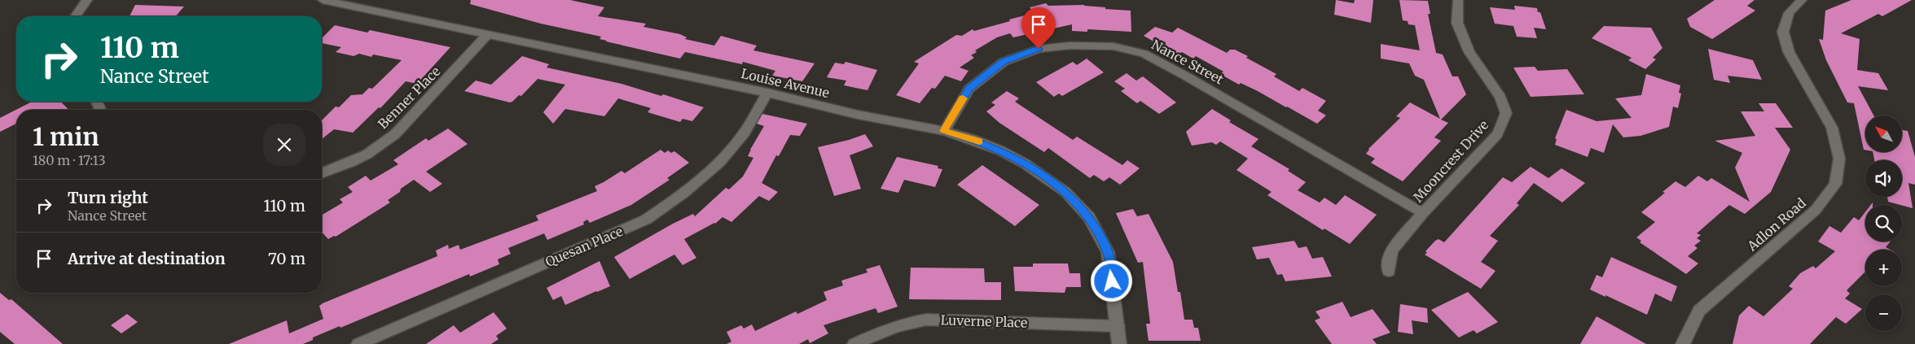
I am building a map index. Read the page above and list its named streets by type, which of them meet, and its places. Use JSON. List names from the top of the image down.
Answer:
{
  "streets": {
    "street": [
      "Nance Street",
      "Louise Avenue",
      "Benner Place",
      "Mooncrest Drive",
      "Adlon Road",
      "Quesan Place",
      "Luverne Place"
    ]
  },
  "crossings": [
    ["Nance Street", "Louise Avenue"],
    ["Nance Street", "Mooncrest Drive"],
    ["Louise Avenue", "Benner Place"],
    ["Louise Avenue", "Quesan Place"],
    ["Louise Avenue", "Luverne Place"]
  ],
  "north": "top left",
  "page": {
    "turn": ["110 m", "Nance Street"],
    "heading": ["1 min", "180 m · 17:13"],
    "map_buttons": ["+", "−"],
    "list": [
      {
        "name": "Turn right",
        "note": "Nance Street",
        "value": "110 m"
      },
      {
        "name": "Arrive at destination",
        "value": "70 m"
      }
    ]
  }
}
